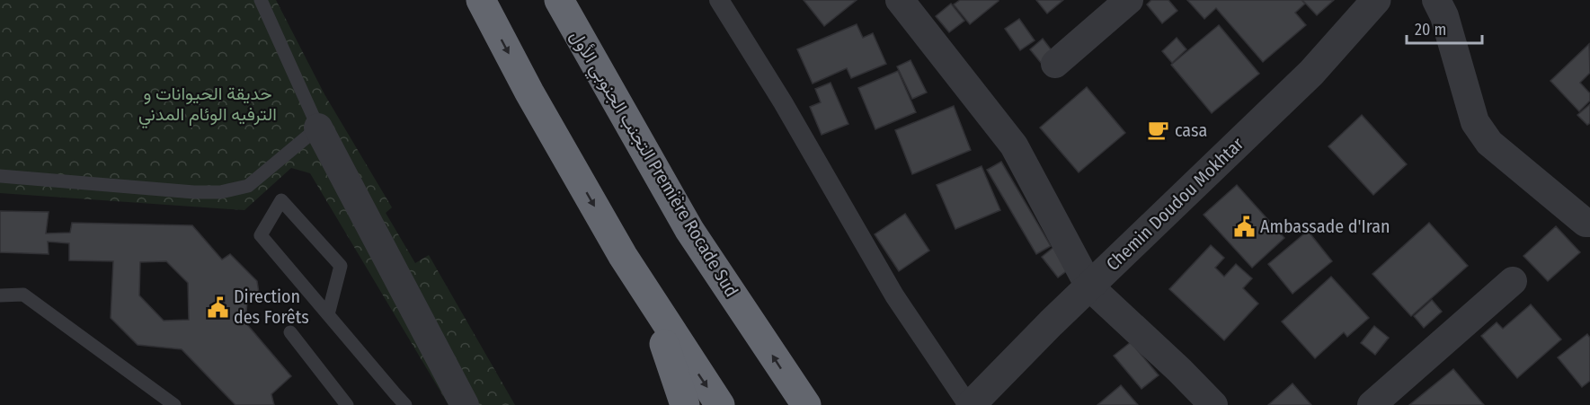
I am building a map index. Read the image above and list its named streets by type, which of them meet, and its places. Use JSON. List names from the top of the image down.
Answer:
{
  "streets": {
    "highway": ["التجنب الجنوبي الأول Première Rocade Sud"],
    "street": ["Chemin Doudou Mokhtar"]
  },
  "parks": ["حديقة الحيوانات و الترفيه الوئام المدني"],
  "places": {
    "cafe": ["casa"],
    "public building": ["Ambassade d'Iran", "Direction des Forêts"]
  },
  "scale_bar": "20 m"
}
